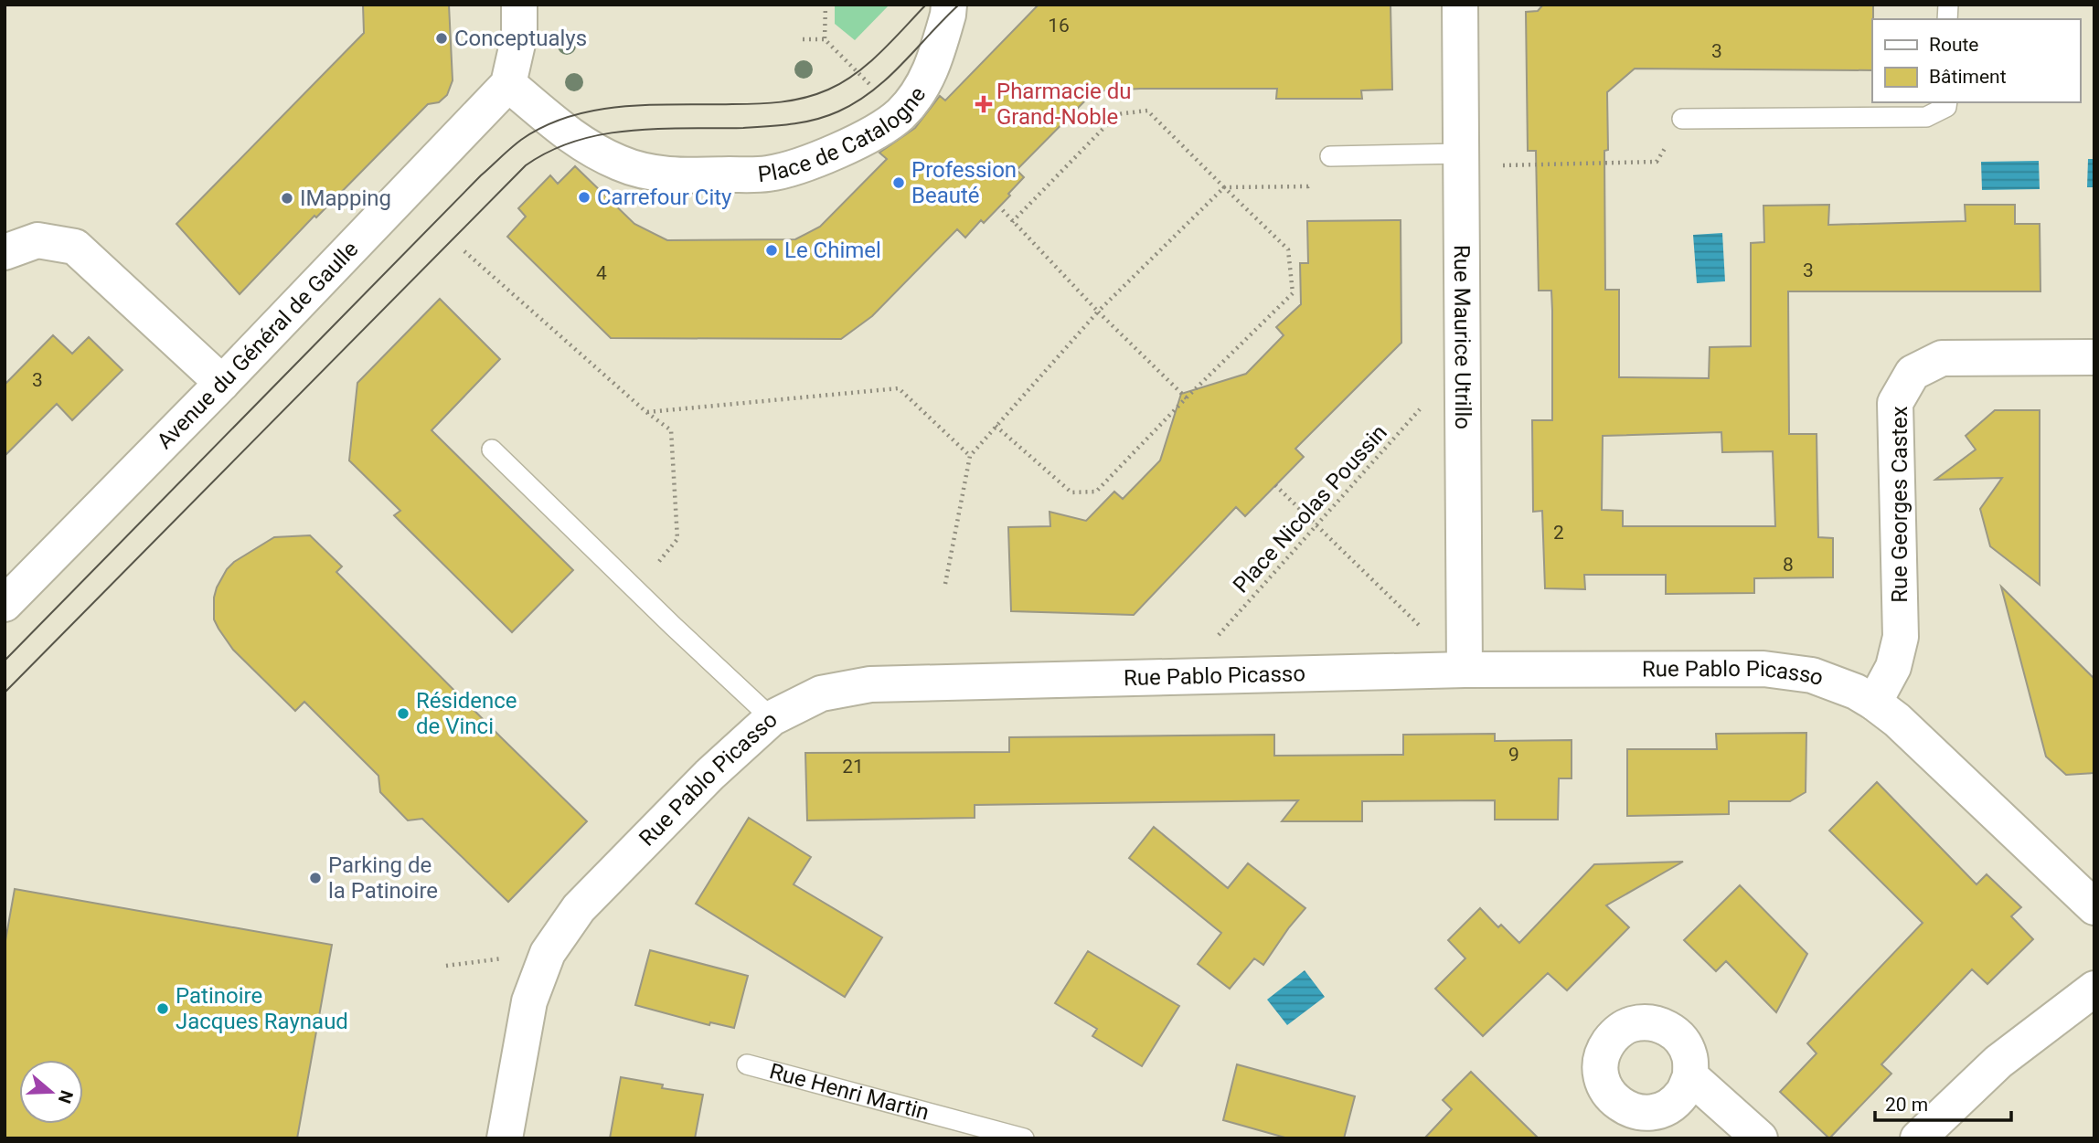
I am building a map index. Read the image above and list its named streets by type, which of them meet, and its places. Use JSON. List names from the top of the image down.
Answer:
{
  "streets": {
    "street": [
      "Place de Catalogne",
      "Rue Maurice Utrillo",
      "Avenue du Général de Gaulle",
      "Rue Georges Castex",
      "Rue Pablo Picasso"
    ],
    "lane": ["Rue Henri Martin"],
    "path": ["Place Nicolas Poussin"]
  },
  "crossings": [
    ["Place de Catalogne", "Avenue du Général de Gaulle"],
    ["Rue Maurice Utrillo", "Place Nicolas Poussin"],
    ["Rue Maurice Utrillo", "Rue Pablo Picasso"],
    ["Rue Georges Castex", "Rue Pablo Picasso"],
    ["Place Nicolas Poussin", "Rue Pablo Picasso"]
  ],
  "places": {
    "other": [
      "Conceptualys",
      "Profession Beauté",
      "Carrefour City",
      "IMapping",
      "Le Chimel",
      "Résidence de Vinci",
      "Parking de la Patinoire",
      "Patinoire Jacques Raynaud"
    ],
    "health": ["Pharmacie du Grand-Noble"]
  },
  "house_numbers": [
    "16",
    "3",
    "3",
    "4",
    "3",
    "2",
    "8",
    "9",
    "21"
  ],
  "legend": ["Route", "Bâtiment"],
  "scale_bar": "20 m",
  "north": "right"
}
